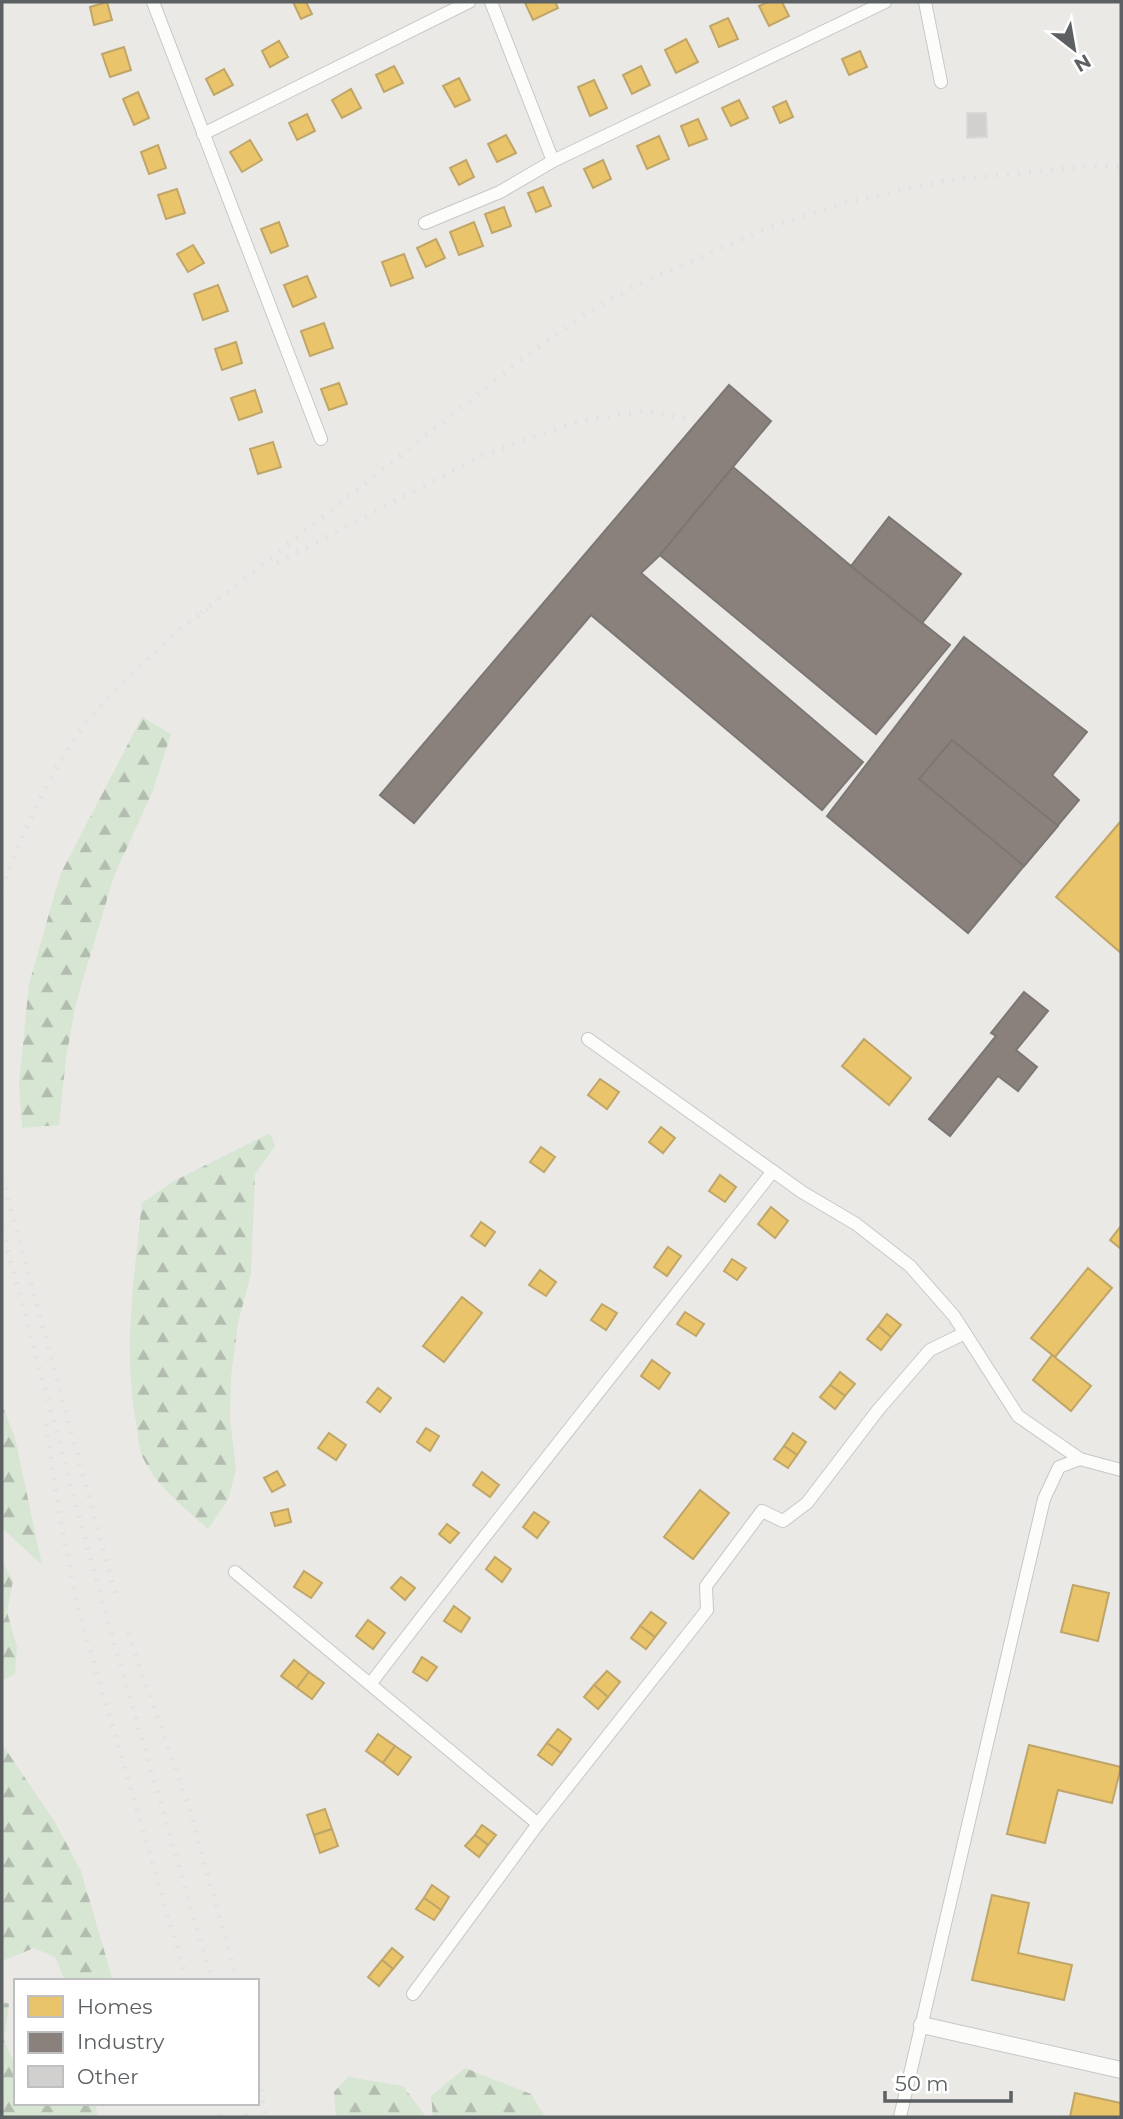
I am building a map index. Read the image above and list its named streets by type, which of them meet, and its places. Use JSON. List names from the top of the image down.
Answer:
{
  "legend": ["Homes", "Industry", "Other"],
  "scale_bar": "50 m",
  "north": "bottom right"
}
